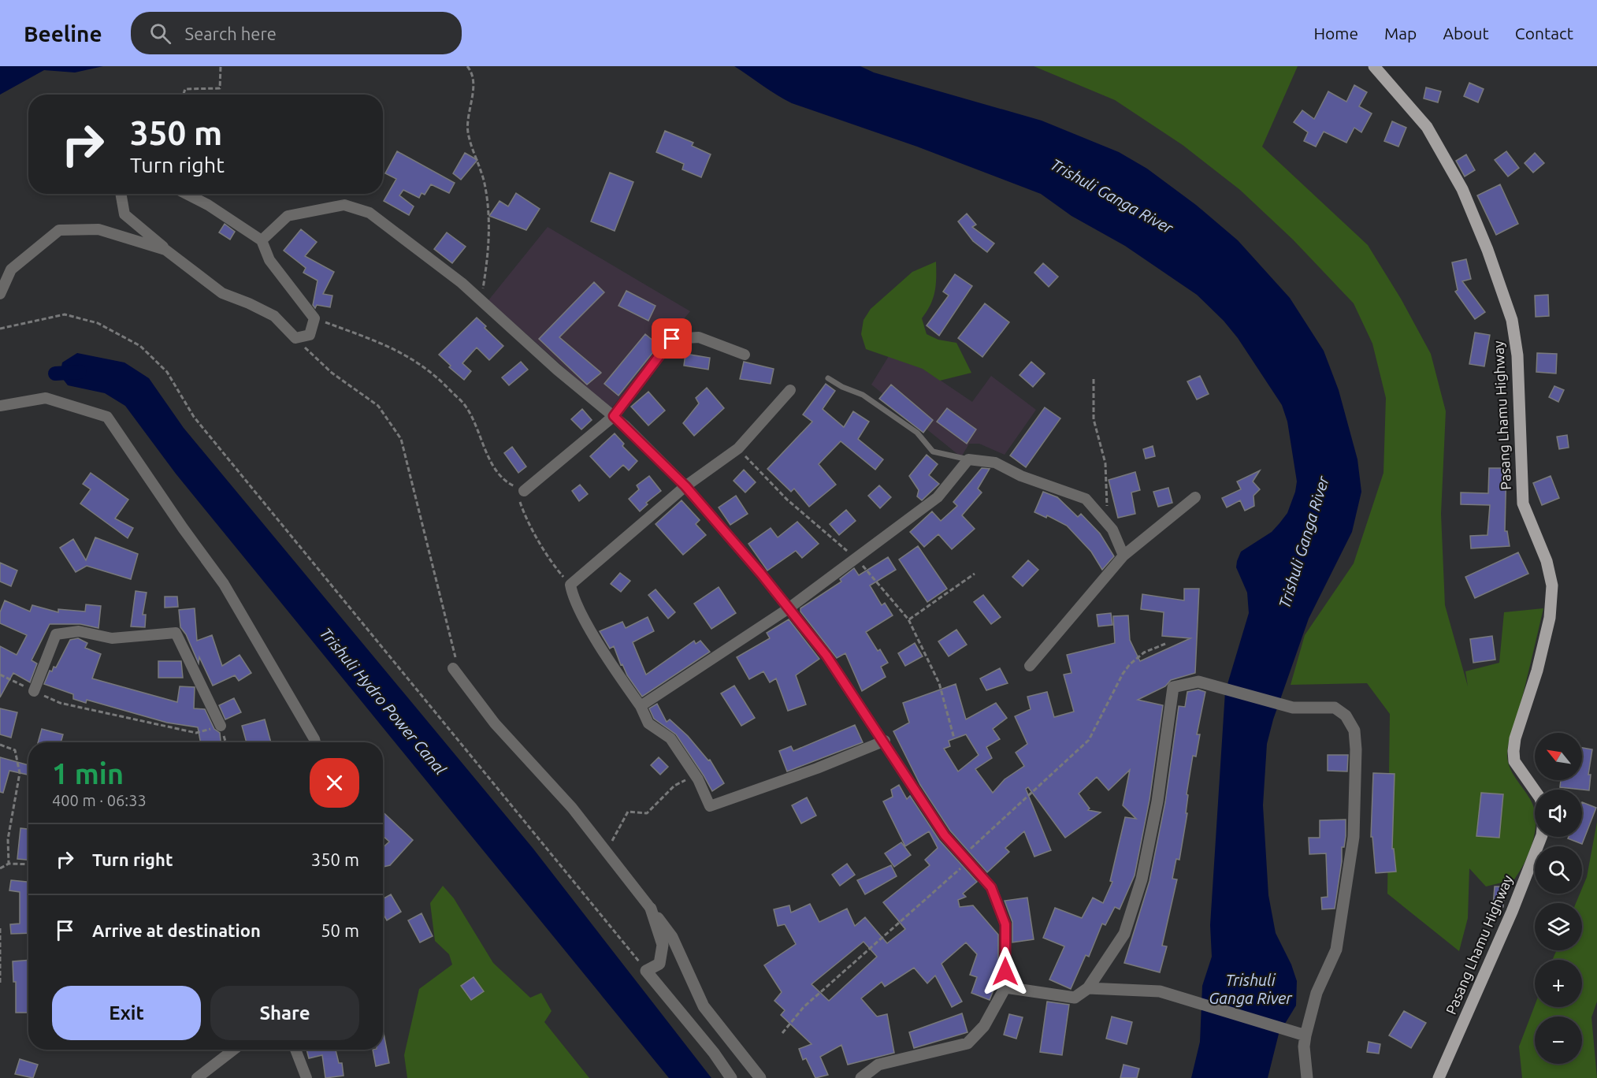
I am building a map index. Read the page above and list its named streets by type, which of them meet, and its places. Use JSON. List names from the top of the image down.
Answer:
{
  "streets": {
    "main road": ["Pasang Lhamu Highway"]
  },
  "water": ["Trishuli Ganga River", "Trishuli Hydro Power Canal"],
  "north": "top left",
  "page": {
    "header": "Beeline",
    "search": "Search here",
    "nav": [
      "Home",
      "Map",
      "About",
      "Contact"
    ],
    "turn": ["350 m", "Turn right"],
    "map_buttons": ["+", "−"],
    "heading": ["1 min", "400 m · 06:33"],
    "list": [
      {
        "name": "Turn right",
        "value": "350 m"
      },
      {
        "name": "Arrive at destination",
        "value": "50 m"
      }
    ],
    "buttons": ["Exit", "Share"]
  }
}
